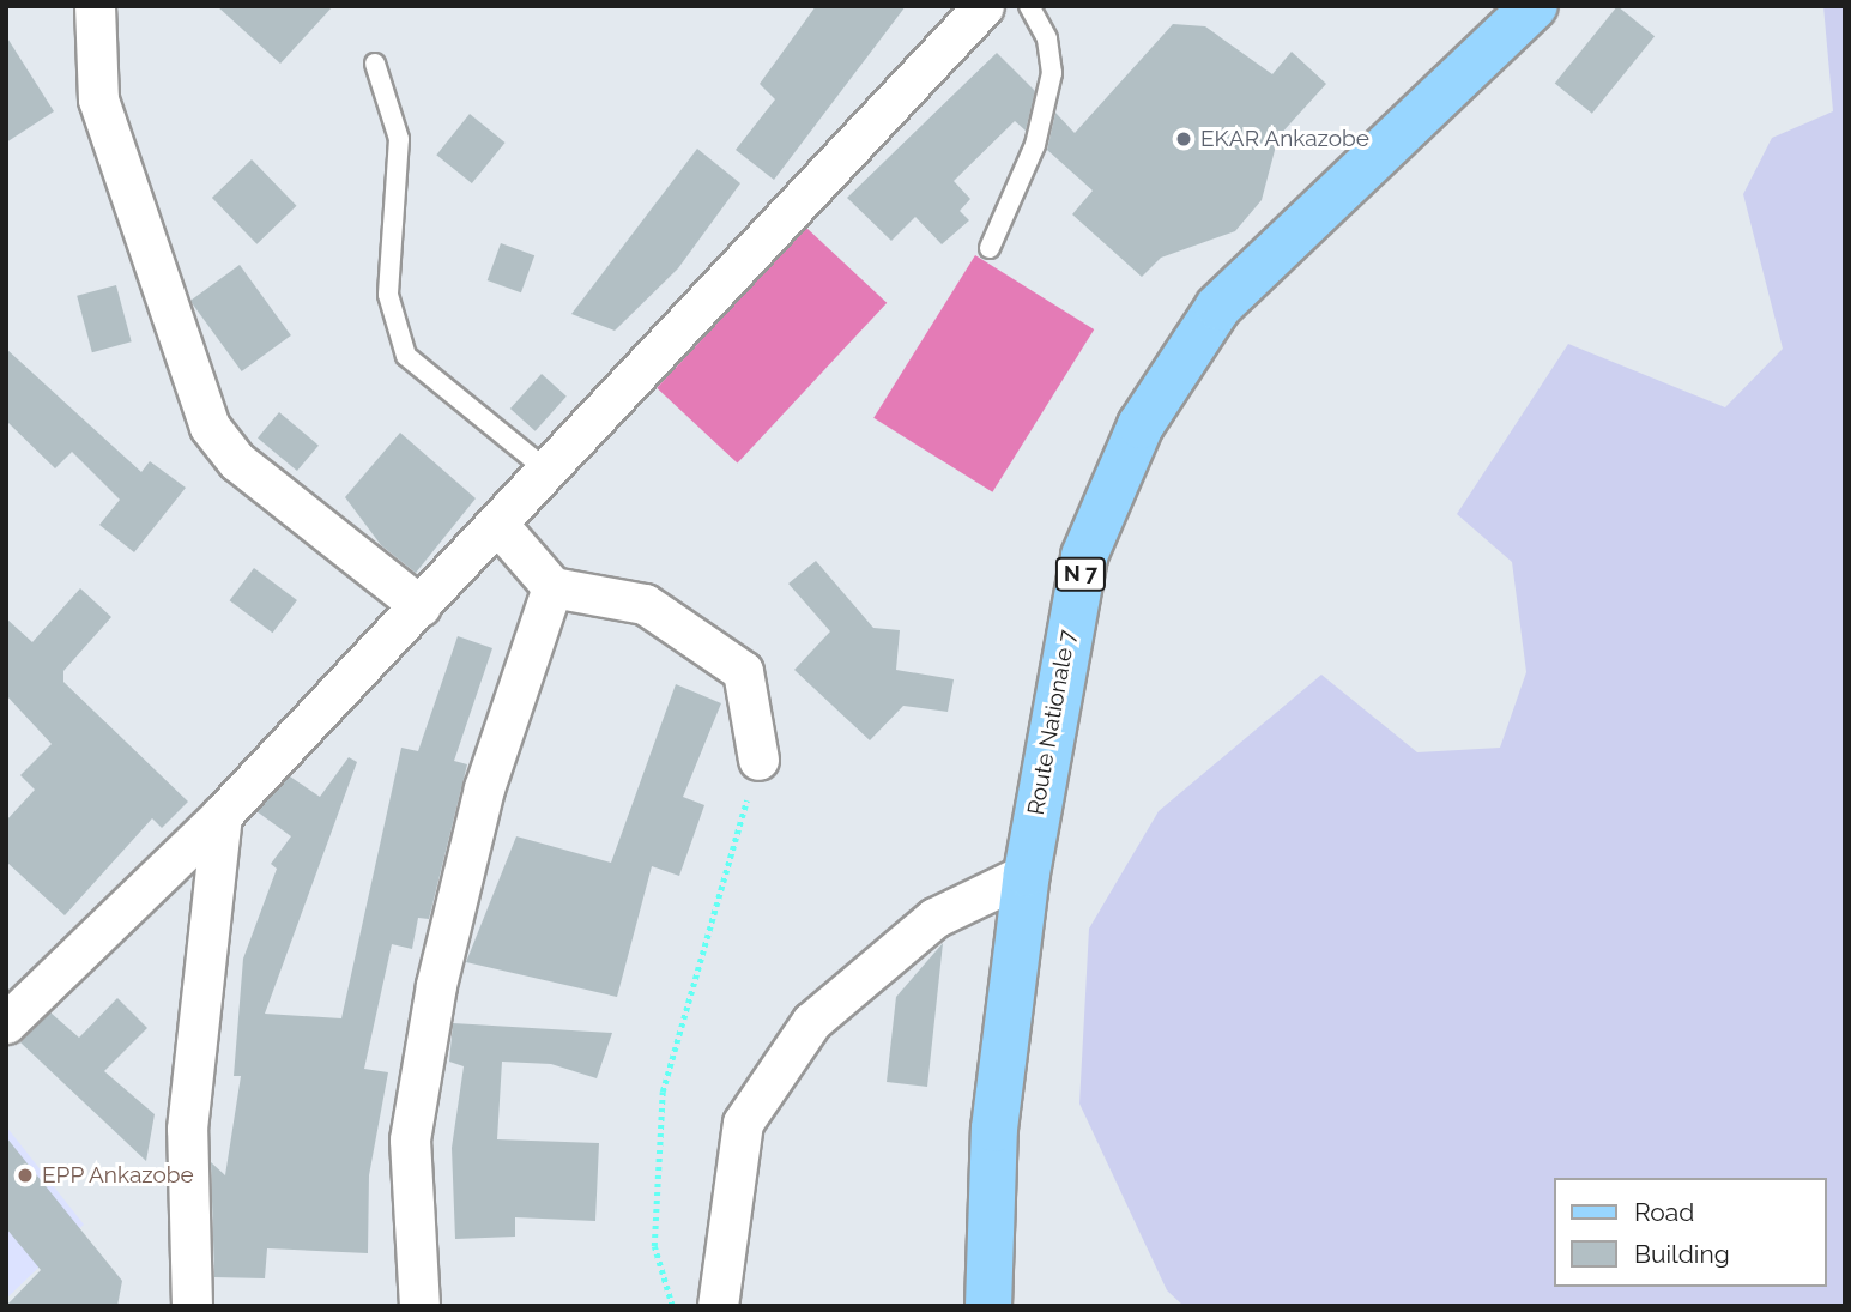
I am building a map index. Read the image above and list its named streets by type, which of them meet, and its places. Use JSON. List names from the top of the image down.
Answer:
{
  "streets": {
    "main road": ["N 7", "Route Nationale 7"]
  },
  "places": ["EKAR Ankazobe", "EPP Ankazobe"],
  "legend": ["Road", "Building"]
}
